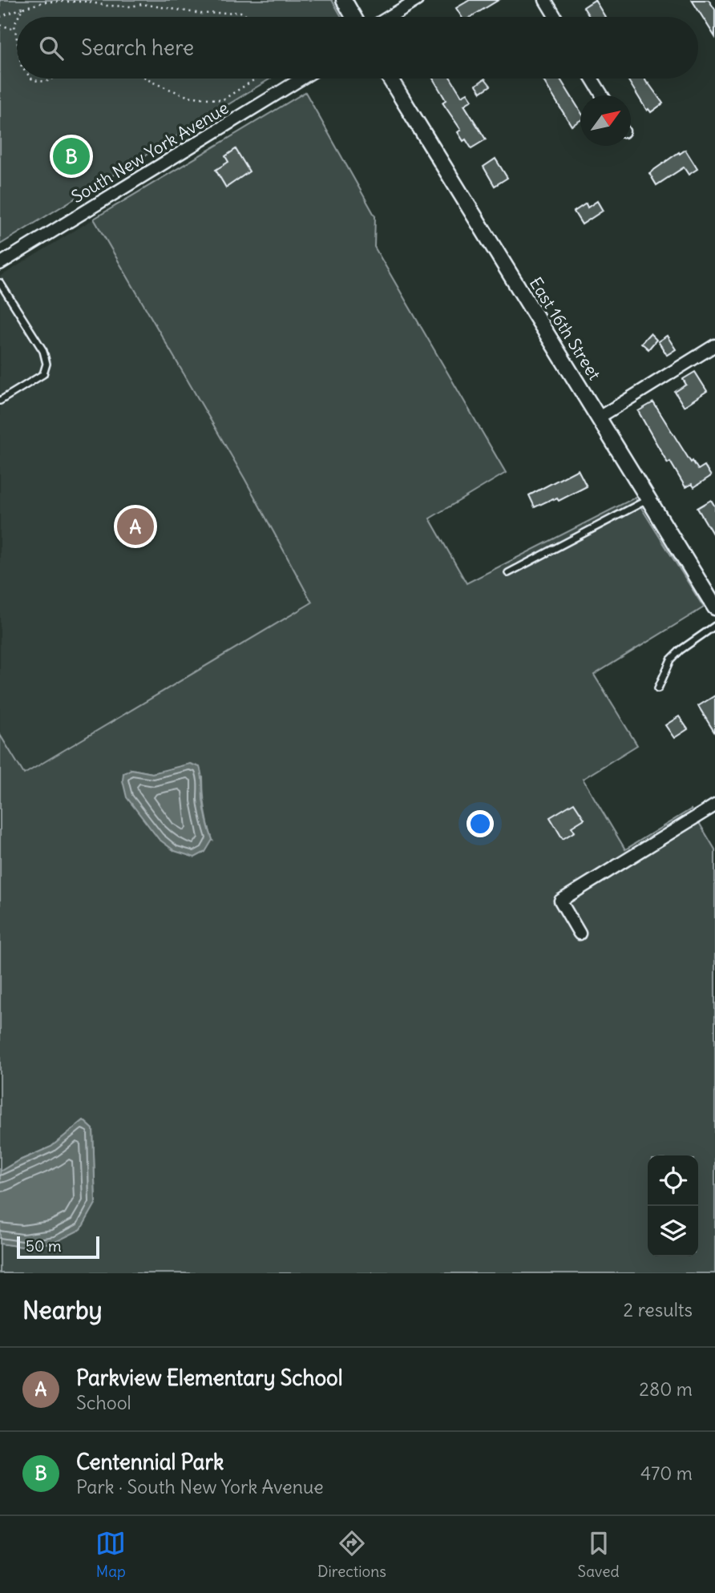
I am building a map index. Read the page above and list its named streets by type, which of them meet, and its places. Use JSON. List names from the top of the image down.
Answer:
{
  "streets": {
    "street": ["South New York Avenue", "East 16th Street"]
  },
  "scale_bar": "50 m",
  "north": "top right",
  "page": {
    "search": "Search here",
    "pins": ["B", "A"],
    "scale": "50 m",
    "heading": ["Nearby", "2 results"],
    "list": [
      {
        "mark": "A",
        "name": "Parkview Elementary School",
        "note": "School",
        "value": "280 m"
      },
      {
        "mark": "B",
        "name": "Centennial Park",
        "note": "Park · South New York Avenue",
        "value": "470 m"
      }
    ],
    "nav": ["Map", "Directions", "Saved"]
  }
}
